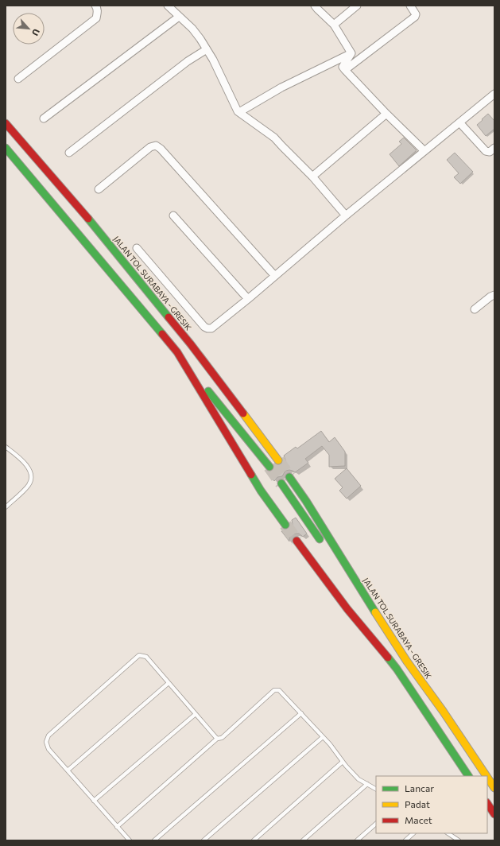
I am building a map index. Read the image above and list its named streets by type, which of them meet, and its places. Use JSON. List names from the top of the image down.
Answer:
{
  "streets": {
    "highway": ["JALAN TOL SURABAYA - GRESIK"]
  },
  "legend": ["Lancar", "Padat", "Macet"],
  "north": "bottom right"
}
